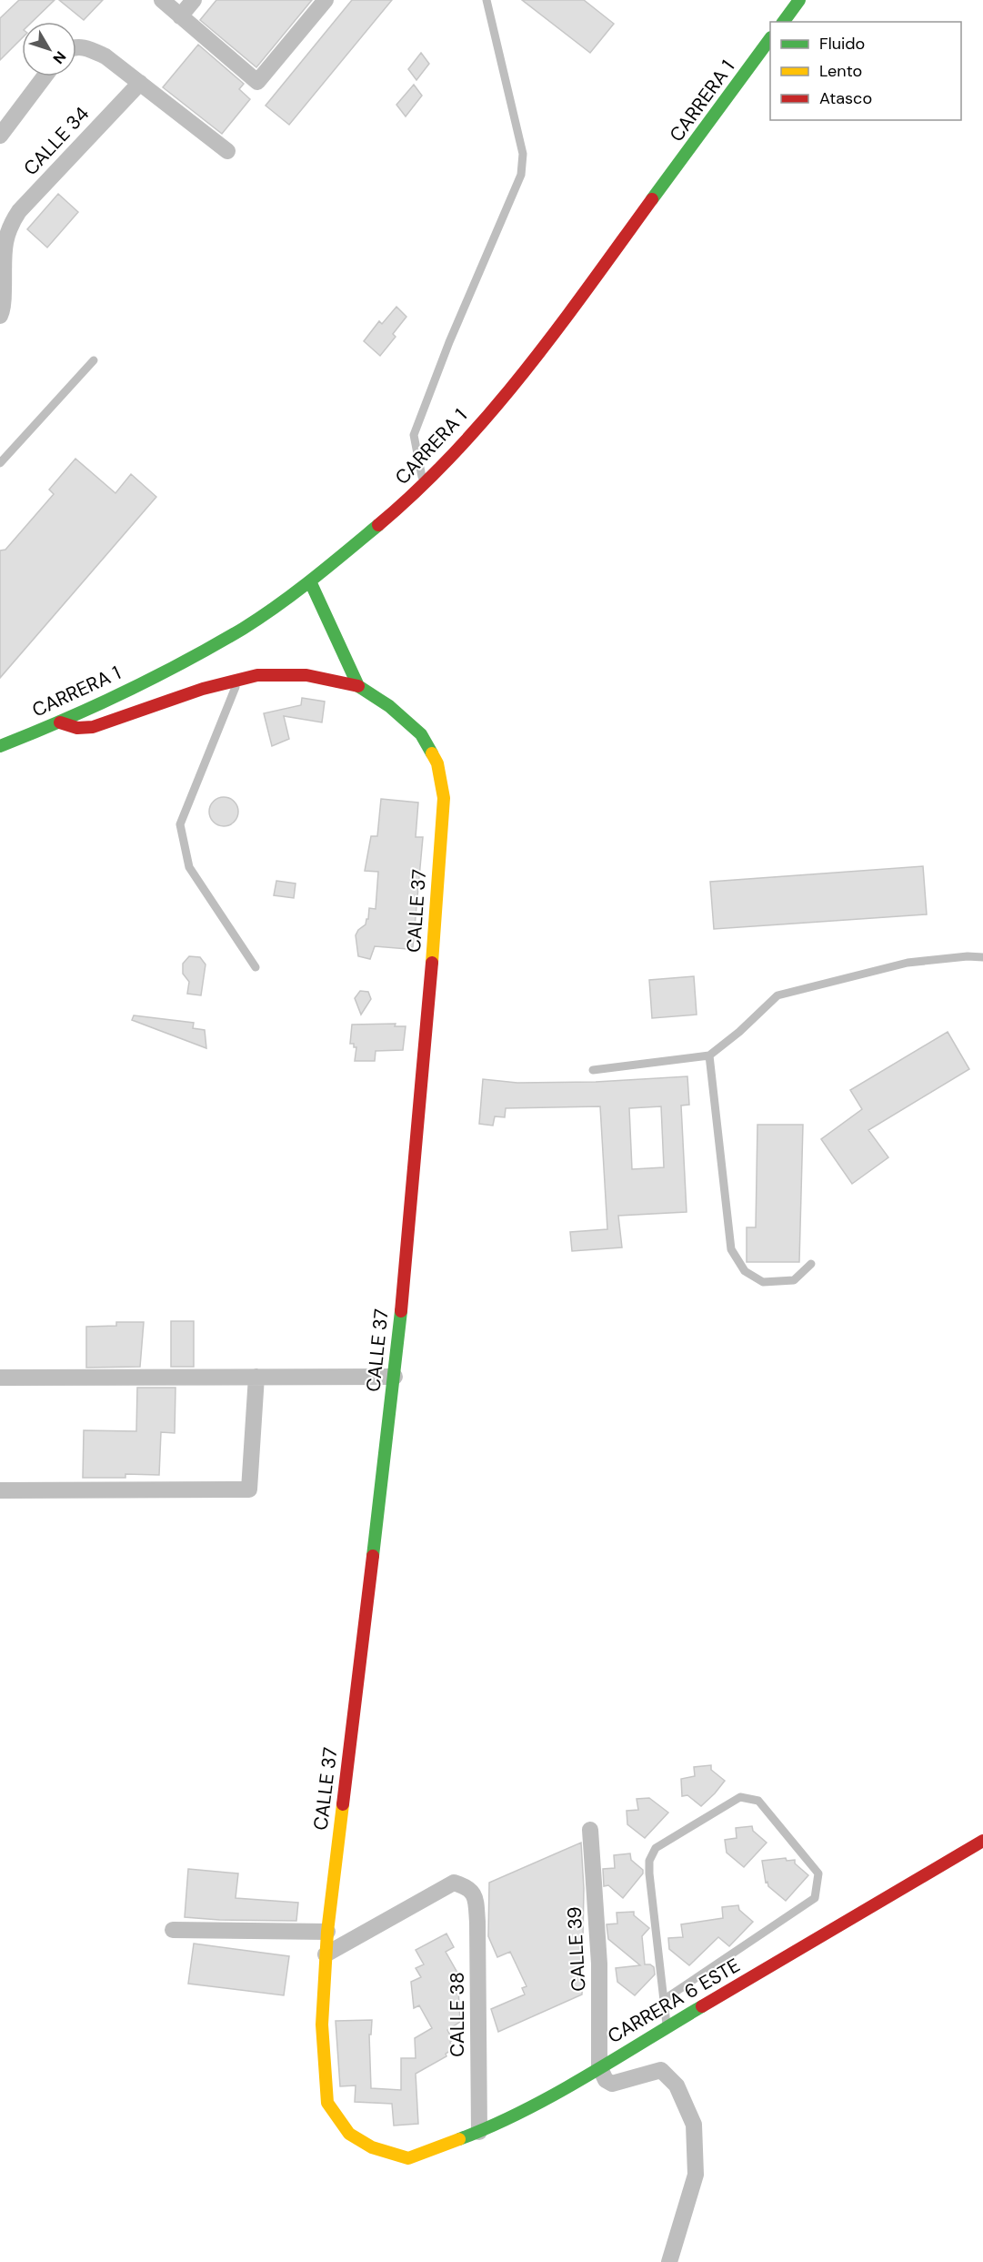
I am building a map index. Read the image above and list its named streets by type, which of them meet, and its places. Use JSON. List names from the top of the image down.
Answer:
{
  "streets": {
    "street": [
      "CARRERA 1",
      "CALLE 34",
      "CALLE 37",
      "CALLE 39",
      "CARRERA 6 ESTE",
      "CALLE 38"
    ]
  },
  "crossings": [
    ["CALLE 37", "CARRERA 6 ESTE"],
    ["CALLE 37", "CALLE 38"],
    ["CALLE 39", "CARRERA 6 ESTE"],
    ["CARRERA 6 ESTE", "CALLE 38"]
  ],
  "legend": ["Fluido", "Lento", "Atasco"],
  "north": "bottom right"
}
